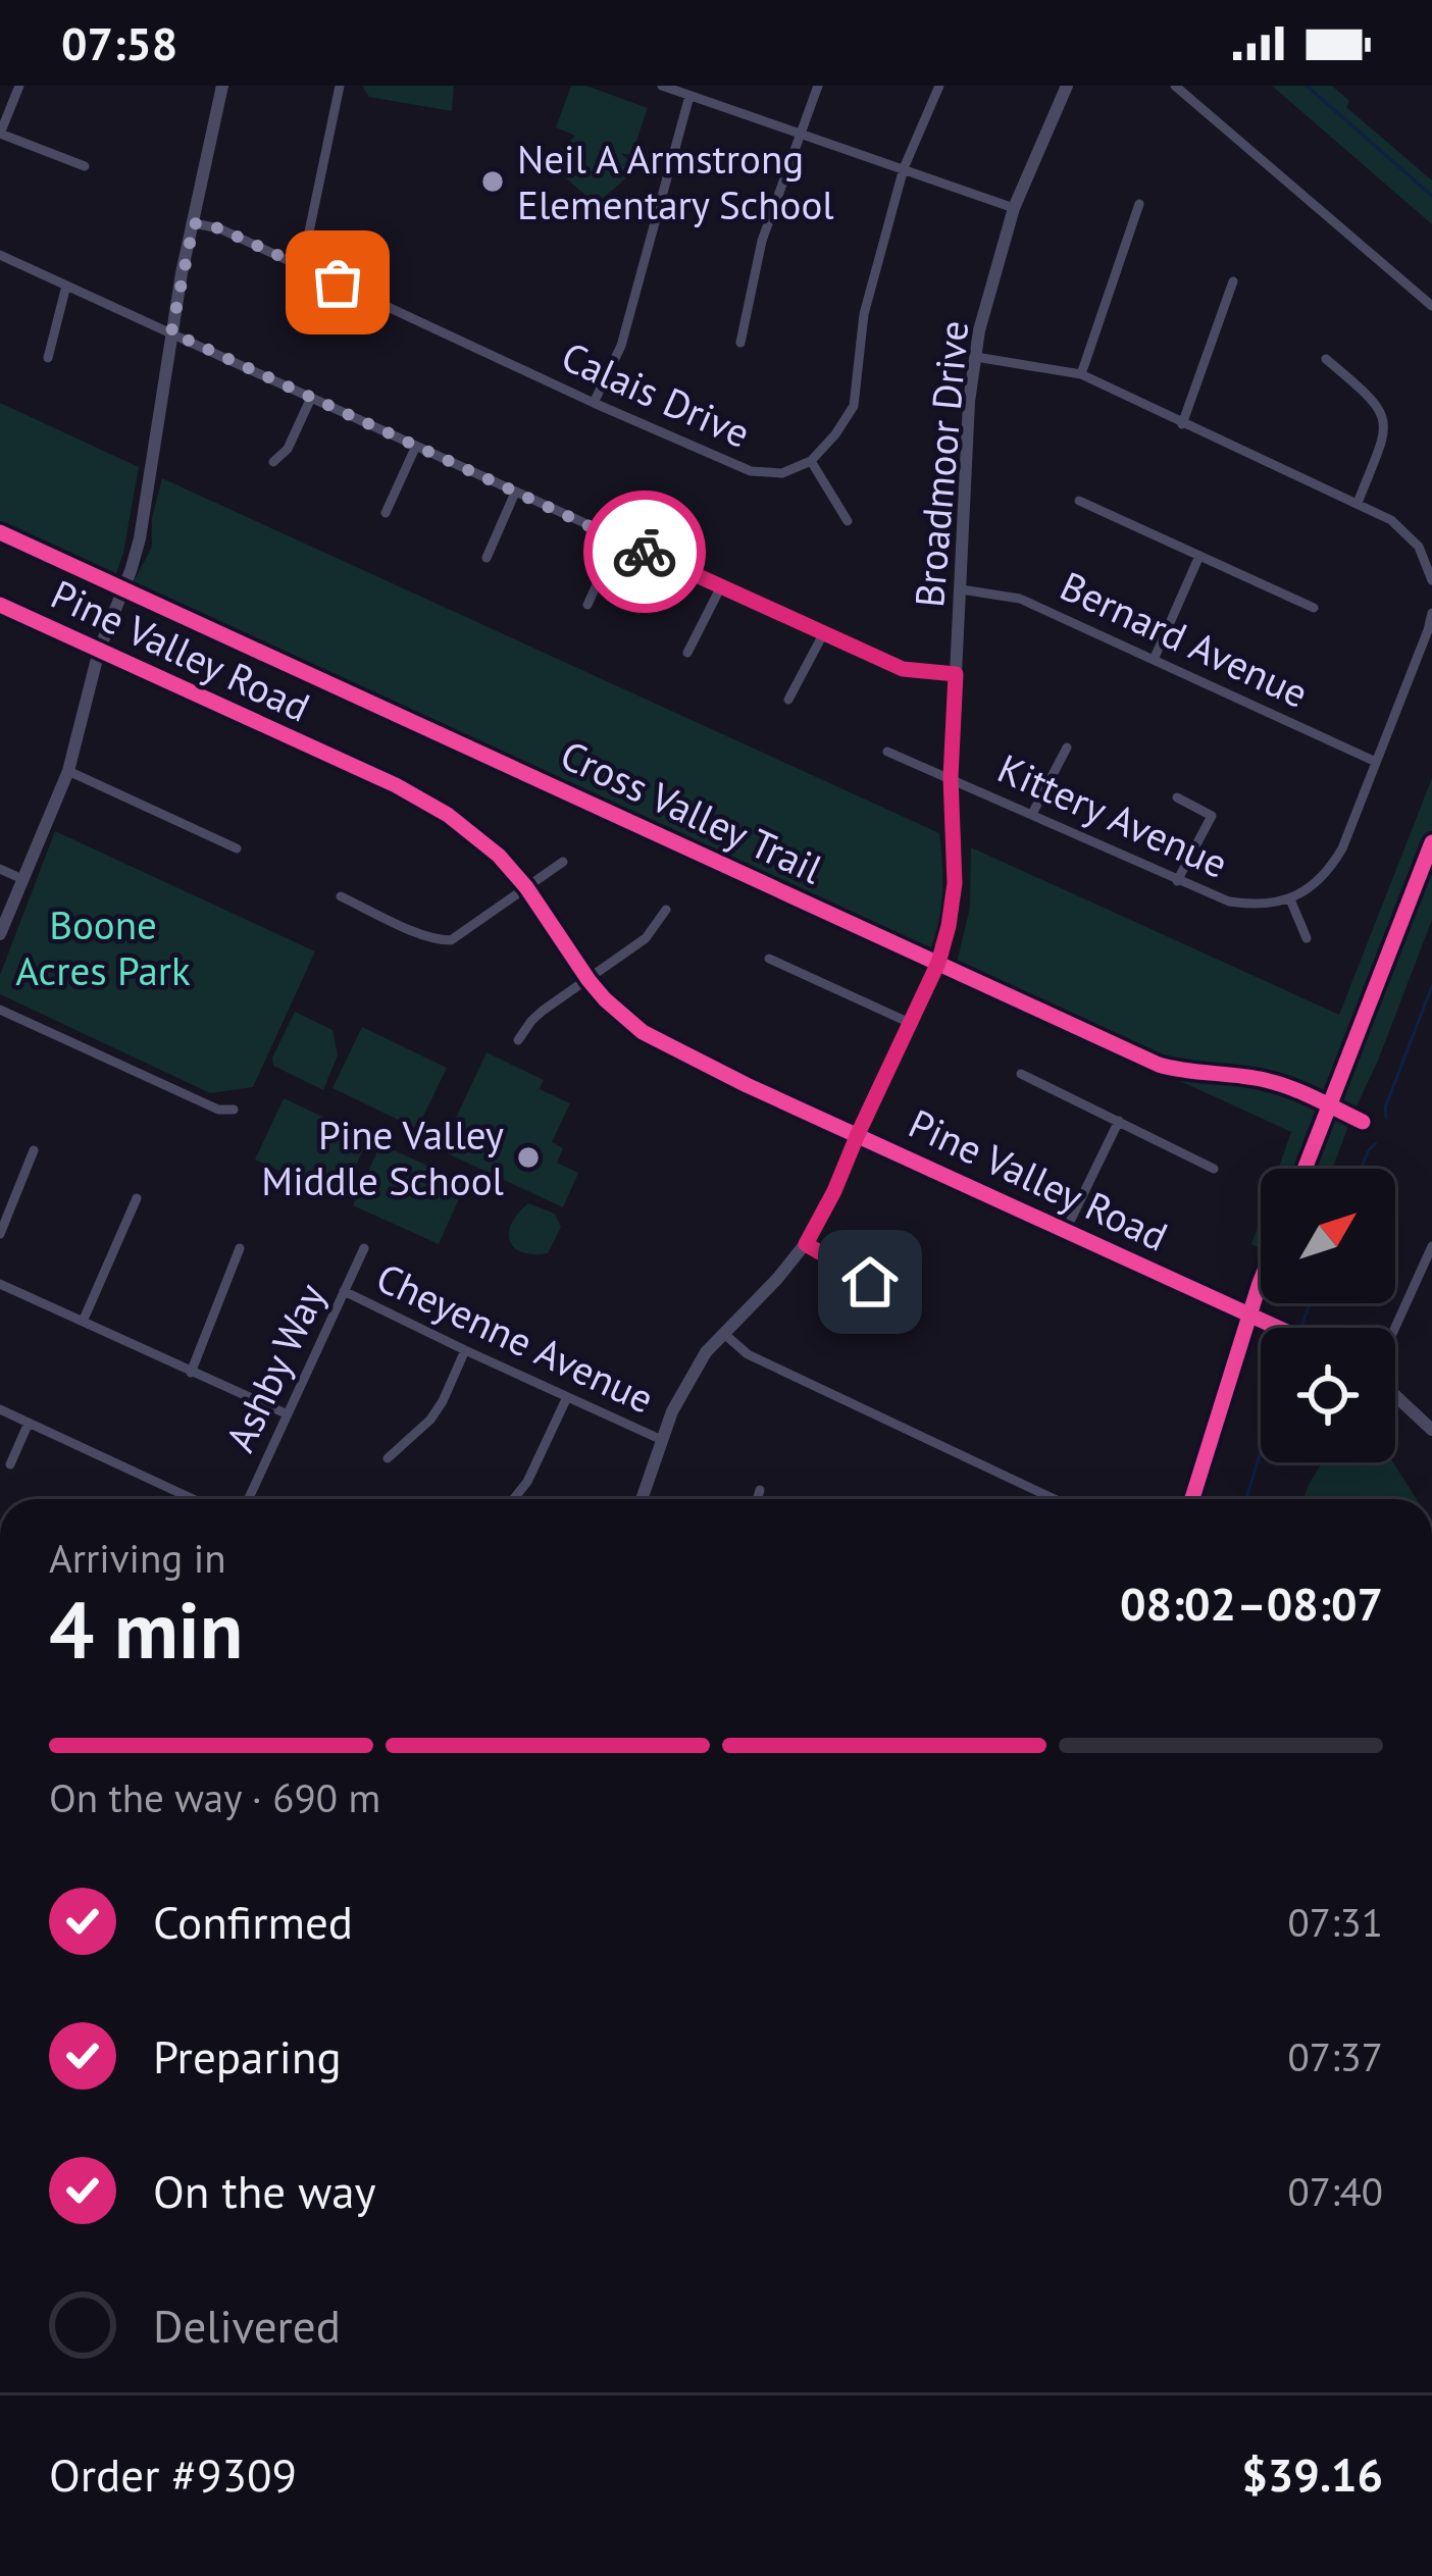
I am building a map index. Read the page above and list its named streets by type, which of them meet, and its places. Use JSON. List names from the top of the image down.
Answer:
{
  "streets": {
    "street": [
      "Calais Drive",
      "Broadmoor Drive",
      "Bernard Avenue",
      "Pine Valley Road",
      "Kittery Avenue",
      "Cheyenne Avenue",
      "Ashby Way"
    ],
    "cycle path": ["Cross Valley Trail"]
  },
  "crossings": [
    ["Broadmoor Drive", "Bernard Avenue"],
    ["Broadmoor Drive", "Pine Valley Road"],
    ["Broadmoor Drive", "Kittery Avenue"],
    ["Broadmoor Drive", "Cheyenne Avenue"],
    ["Cheyenne Avenue", "Ashby Way"]
  ],
  "parks": ["Boone Acres Park"],
  "places": ["Neil A Armstrong Elementary School", "Pine Valley Middle School"],
  "north": "top right",
  "page": {
    "status": "07:58",
    "heading": ["4 min", "Arriving in", "08:02–08:07"],
    "panel": ["Order #9309", "$39.16"],
    "bar": "On the way · 690 m",
    "list": [
      ["Confirmed", "07:31"],
      ["Preparing", "07:37"],
      ["On the way", "07:40"],
      "Delivered"
    ]
  }
}
